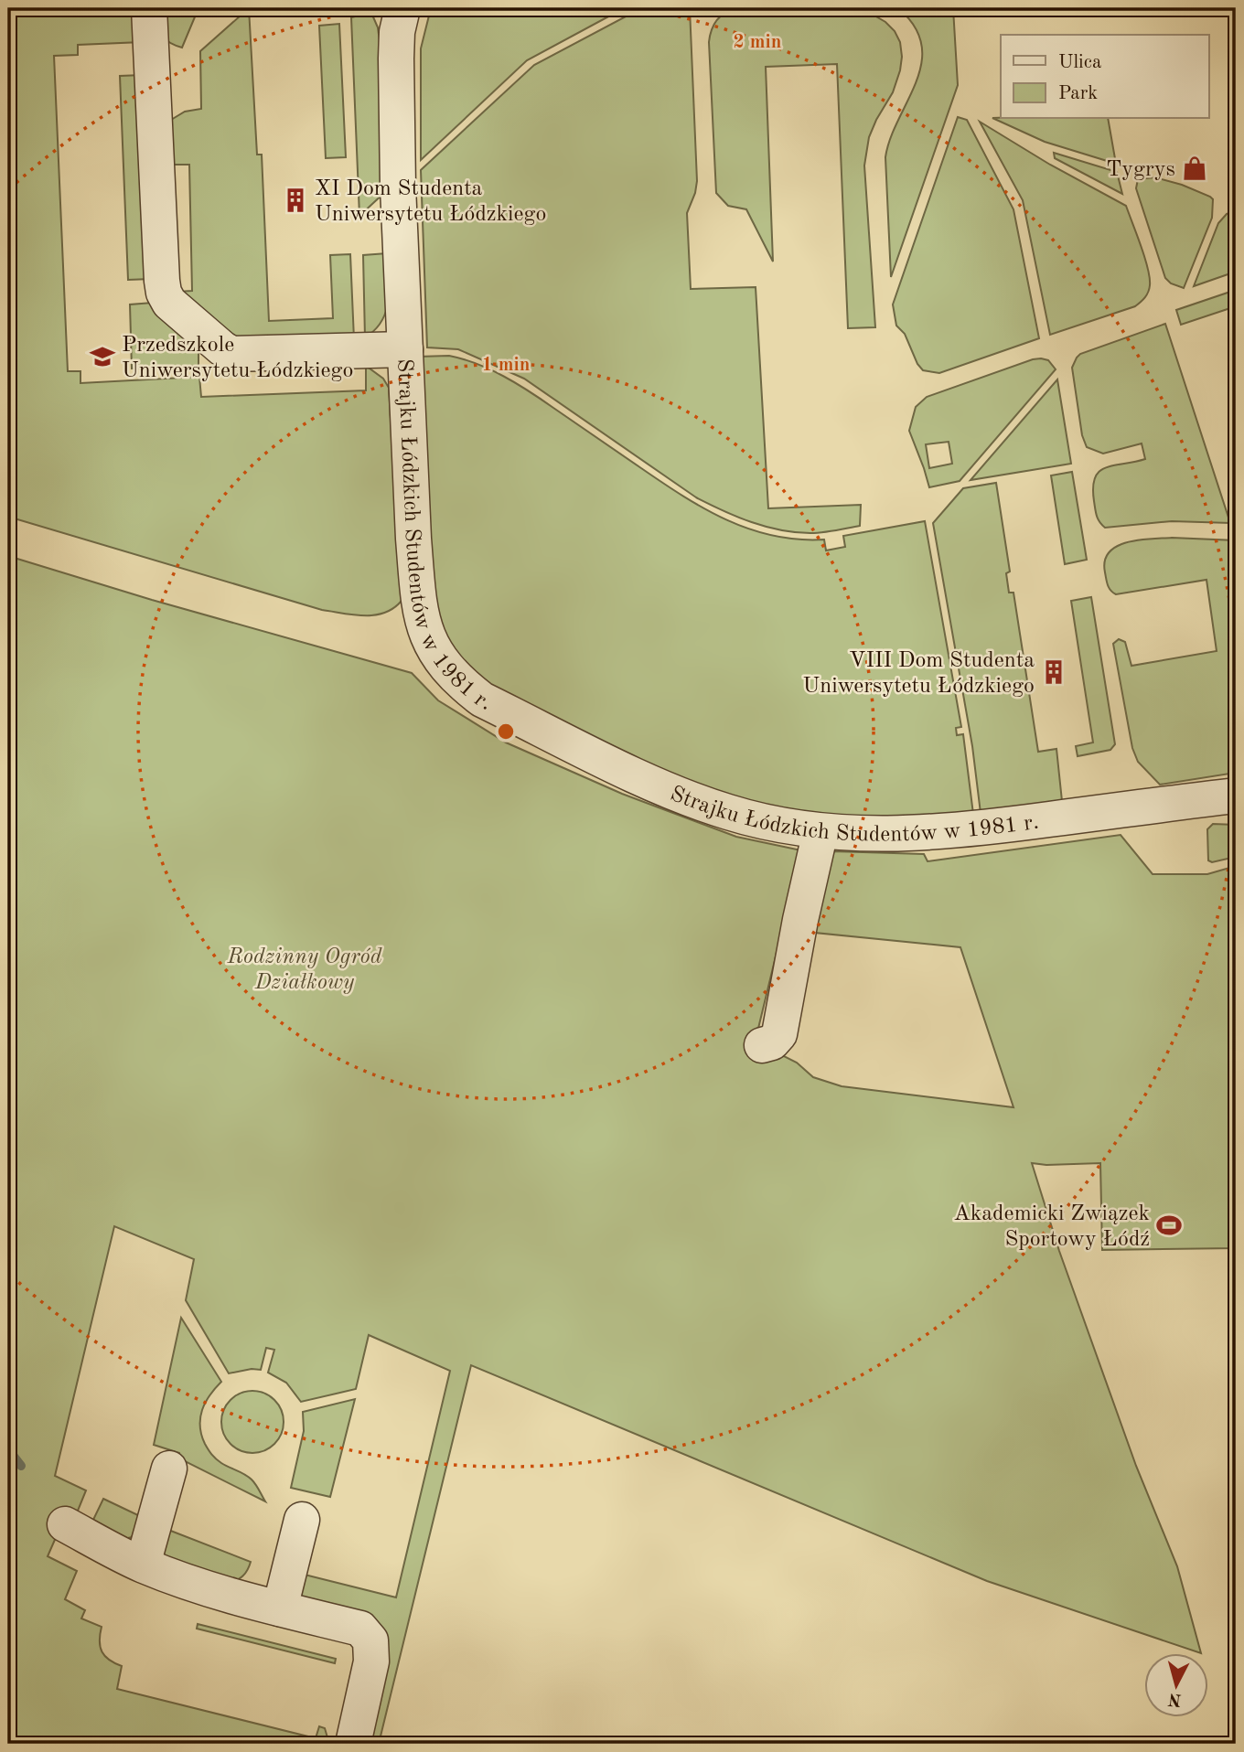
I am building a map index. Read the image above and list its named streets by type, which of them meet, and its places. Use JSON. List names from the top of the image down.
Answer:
{
  "streets": {
    "street": ["Strajku Łódzkich Studentów w 1981 r."]
  },
  "parks": ["Rodzinny Ogród Działkowy"],
  "places": {
    "shop": ["Tygrys"],
    "building": ["XI Dom Studenta Uniwersytetu Łódzkiego", "VIII Dom Studenta Uniwersytetu Łódzkiego"],
    "school or university": ["Przedszkole Uniwersytetu Łódzkiego"],
    "sports": ["Akademicki Związek Sportowy Łódź"]
  },
  "legend": ["Ulica", "Park"],
  "north": "bottom",
  "rings": ["2 min", "1 min"]
}
